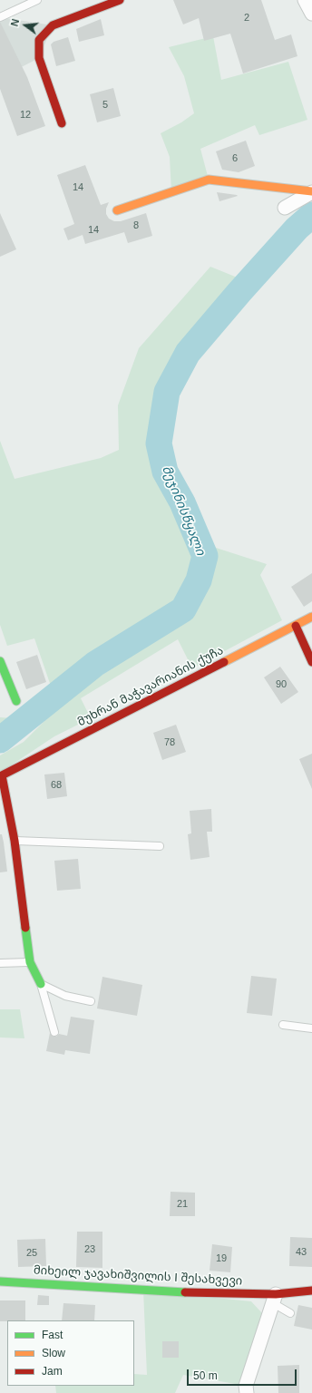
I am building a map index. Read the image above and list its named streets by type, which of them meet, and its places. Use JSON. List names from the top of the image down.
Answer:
{
  "streets": {
    "street": ["მუხრან მაჭავარიანის ქუჩა", "მიხეილ ჯავახიშვილის I შესახვევი"]
  },
  "water": ["მეჯინისწყალი"],
  "house_numbers": [
    "2",
    "5",
    "12",
    "6",
    "14",
    "8",
    "14",
    "90",
    "78",
    "68",
    "21",
    "23",
    "43",
    "25",
    "19"
  ],
  "legend": ["Fast", "Slow", "Jam"],
  "scale_bar": "50 m",
  "north": "left"
}
